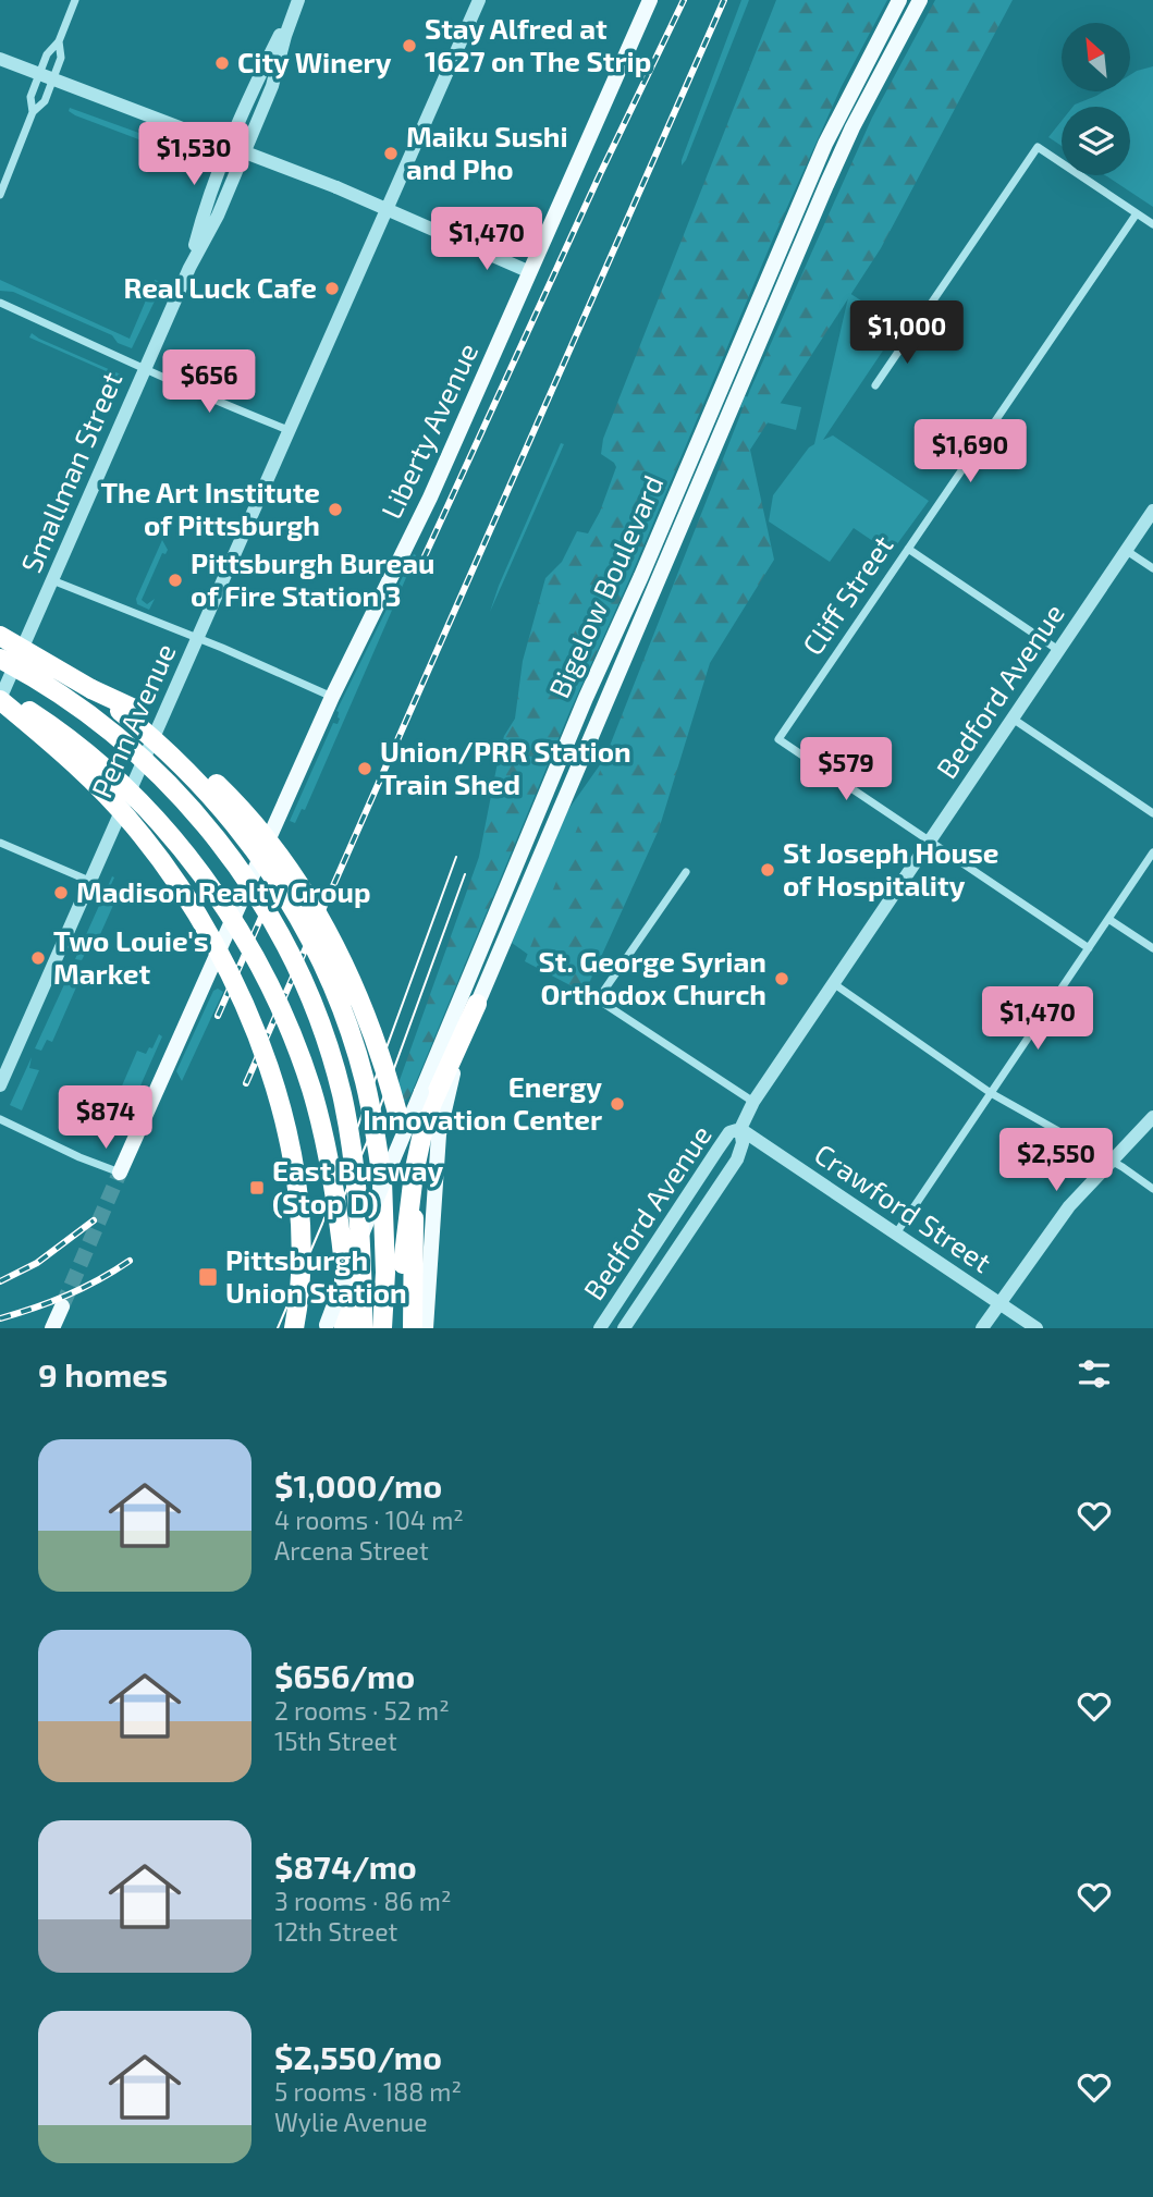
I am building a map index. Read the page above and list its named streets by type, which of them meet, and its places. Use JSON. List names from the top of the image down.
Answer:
{
  "streets": {
    "main road": ["Liberty Avenue", "Bigelow Boulevard"],
    "street": [
      "Smallman Street",
      "Cliff Street",
      "Bedford Avenue",
      "Penn Avenue",
      "Crawford Street"
    ]
  },
  "crossings": [
    ["Cliff Street", "Bedford Avenue"],
    ["Bedford Avenue", "Crawford Street"]
  ],
  "places": {
    "other": [
      "Stay Alfred at 1627 on The Strip",
      "City Winery",
      "Maiku Sushi and Pho",
      "Real Luck Cafe",
      "The Art Institute of Pittsburgh",
      "Pittsburgh Bureau of Fire Station 3",
      "Union/PRR Station Train Shed",
      "St Joseph House of Hospitality",
      "Madison Realty Group",
      "Two Louie's Market",
      "St. George Syrian Orthodox Church",
      "Energy Innovation Center"
    ],
    "transit": ["East Busway (Stop D)", "Pittsburgh Union Station"]
  },
  "north": "top left",
  "page": {
    "price": [
      "$1,530",
      "$1,470",
      "$1,000",
      "$656",
      "$1,690",
      "$579",
      "$1,470",
      "$874",
      "$2,550"
    ],
    "heading": "9 homes",
    "list": [
      {
        "name": "$1,000/mo",
        "note": "4 rooms · 104 m² · Arcena Street"
      },
      {
        "name": "$656/mo",
        "note": "2 rooms · 52 m² · 15th Street"
      },
      {
        "name": "$874/mo",
        "note": "3 rooms · 86 m² · 12th Street"
      },
      {
        "name": "$2,550/mo",
        "note": "5 rooms · 188 m² · Wylie Avenue"
      }
    ]
  }
}
